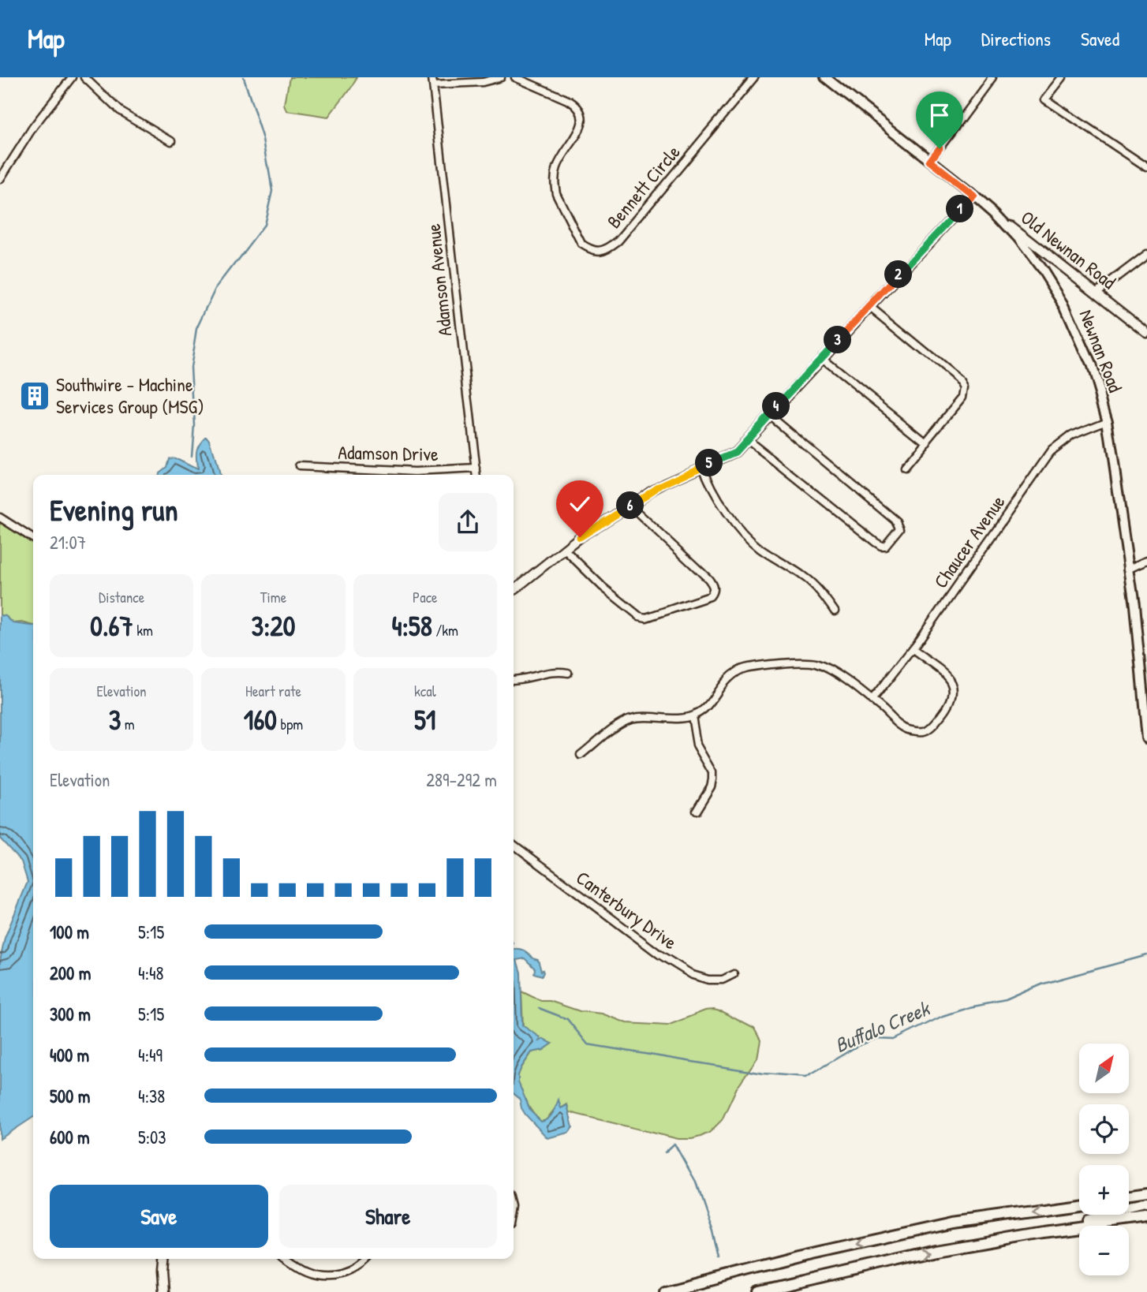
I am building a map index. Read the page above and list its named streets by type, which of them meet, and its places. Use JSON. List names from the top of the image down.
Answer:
{
  "streets": {
    "main road": ["Newnan Road"],
    "street": [
      "Bennett Circle",
      "Old Newnan Road",
      "Adamson Avenue",
      "Adamson Drive",
      "Chaucer Avenue",
      "Canterbury Drive"
    ]
  },
  "crossings": [
    ["Old Newnan Road", "Newnan Road"],
    ["Adamson Avenue", "Adamson Drive"],
    ["Newnan Road", "Chaucer Avenue"]
  ],
  "water": ["Buffalo Creek"],
  "places": {
    "building": ["Southwire - Machine Services Group (MSG)"]
  },
  "north": "top right",
  "page": {
    "header": "Map",
    "nav": ["Map", "Directions", "Saved"],
    "pins": [
      "1",
      "2",
      "3",
      "4",
      "5",
      "6"
    ],
    "heading": ["Evening run", "21:07"],
    "stats": [
      ["Distance", "0.67 km"],
      ["Time", "3:20"],
      ["Pace", "4:58 /km"],
      ["Elevation", "3 m"],
      ["Heart rate", "160 bpm"],
      ["kcal", "51"]
    ],
    "chart": ["Elevation", "289–292 m"],
    "list": [
      {
        "name": "100 m",
        "note": "5:15"
      },
      {
        "name": "200 m",
        "note": "4:48"
      },
      {
        "name": "300 m",
        "note": "5:15"
      },
      {
        "name": "400 m",
        "note": "4:49"
      },
      {
        "name": "500 m",
        "note": "4:38"
      },
      {
        "name": "600 m",
        "note": "5:03"
      }
    ],
    "map_buttons": ["+", "−"],
    "buttons": ["Save", "Share"]
  }
}
